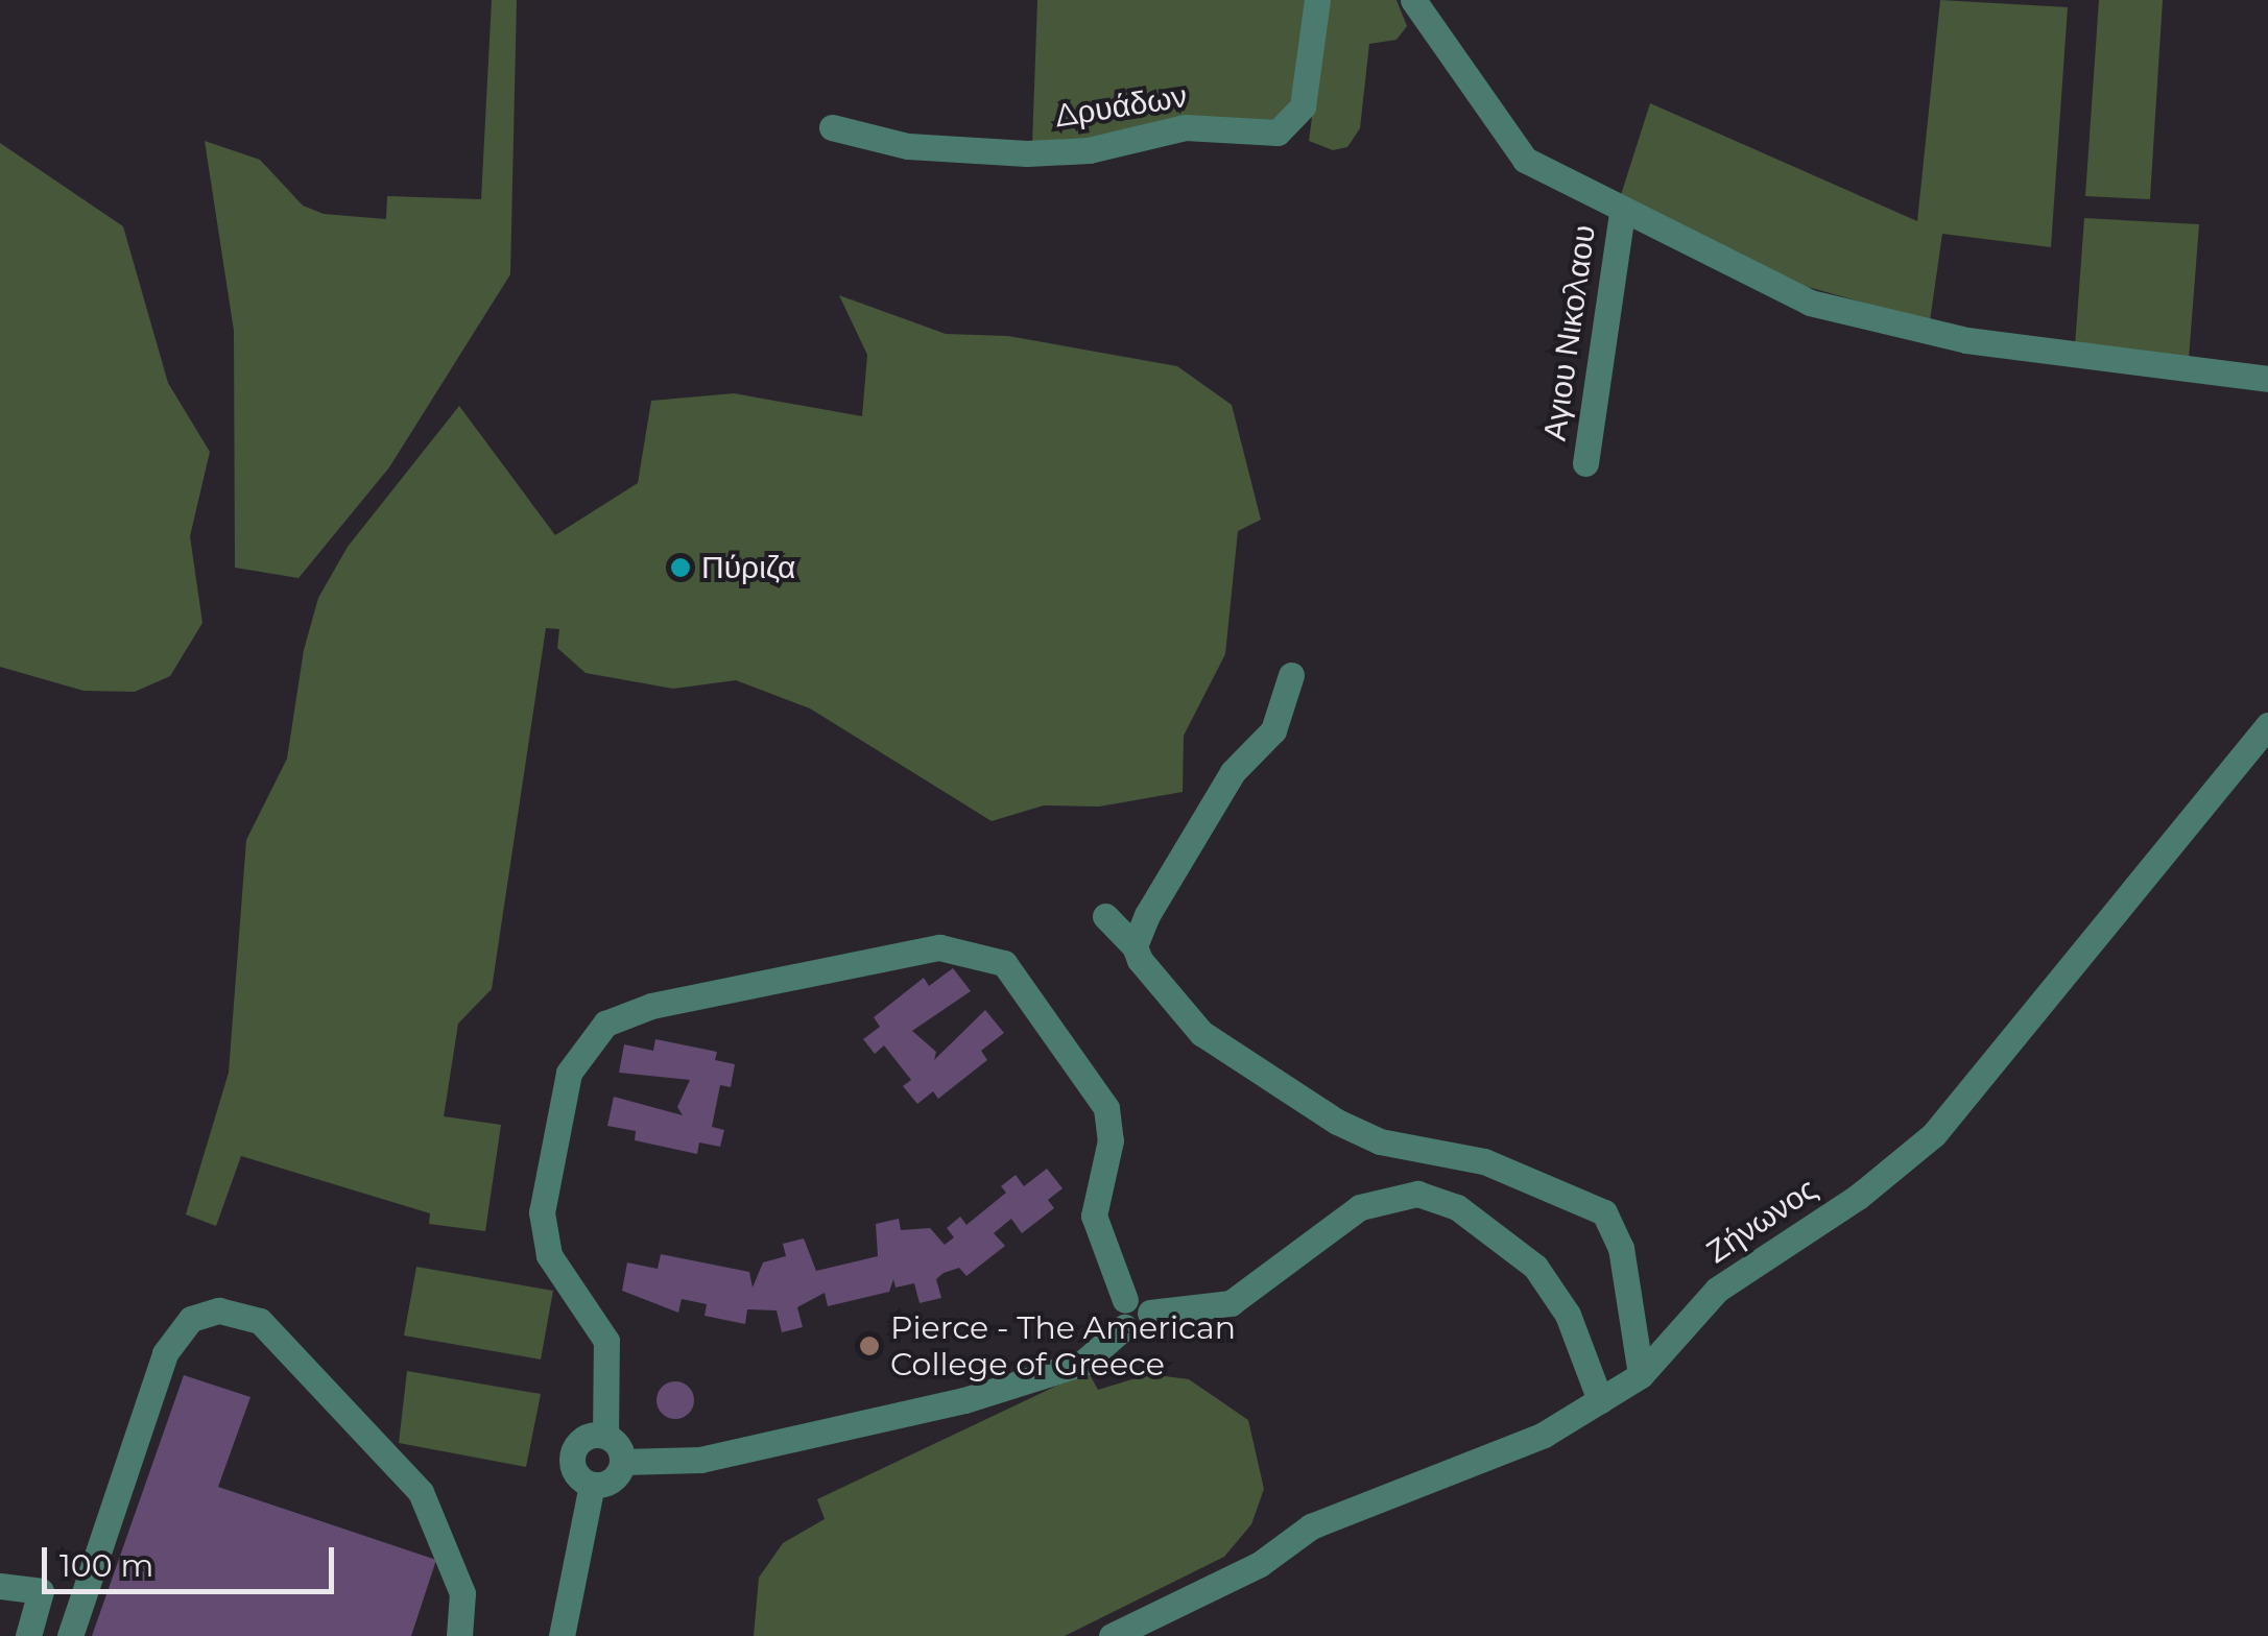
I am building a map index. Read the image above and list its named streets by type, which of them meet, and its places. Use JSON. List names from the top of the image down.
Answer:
{
  "streets": {
    "street": ["Δρυάδων", "Αγιου Νικολαου", "Ζήνωνος"]
  },
  "places": ["Πύριζα", "Pierce - The American College of Greece"],
  "scale_bar": "100 m"
}
